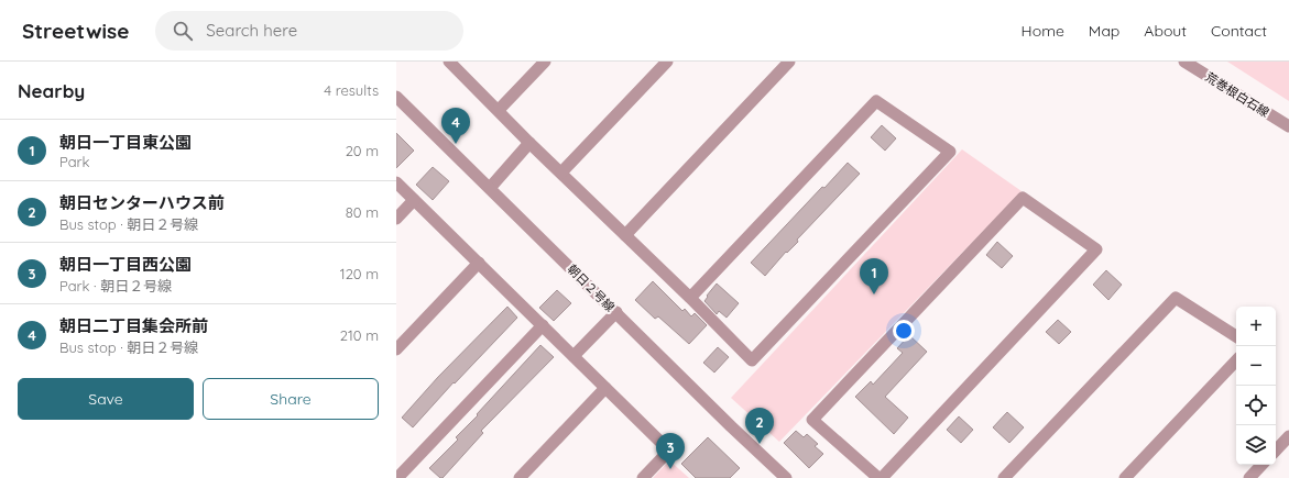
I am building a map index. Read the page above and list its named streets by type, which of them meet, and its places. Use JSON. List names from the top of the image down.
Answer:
{
  "streets": {
    "street": ["荒巻根白石線", "朝日２号線"]
  },
  "page": {
    "header": "Streetwise",
    "search": "Search here",
    "nav": [
      "Home",
      "Map",
      "About",
      "Contact"
    ],
    "heading": ["Nearby", "4 results"],
    "pins": [
      "4",
      "1",
      "2",
      "3"
    ],
    "list": [
      {
        "mark": "1",
        "name": "朝日一丁目東公園",
        "note": "Park",
        "value": "20 m"
      },
      {
        "mark": "2",
        "name": "朝日センターハウス前",
        "note": "Bus stop · 朝日２号線",
        "value": "80 m"
      },
      {
        "mark": "3",
        "name": "朝日一丁目西公園",
        "note": "Park · 朝日２号線",
        "value": "120 m"
      },
      {
        "mark": "4",
        "name": "朝日二丁目集会所前",
        "note": "Bus stop · 朝日２号線",
        "value": "210 m"
      }
    ],
    "map_buttons": ["+", "−"],
    "buttons": ["Save", "Share"]
  }
}
